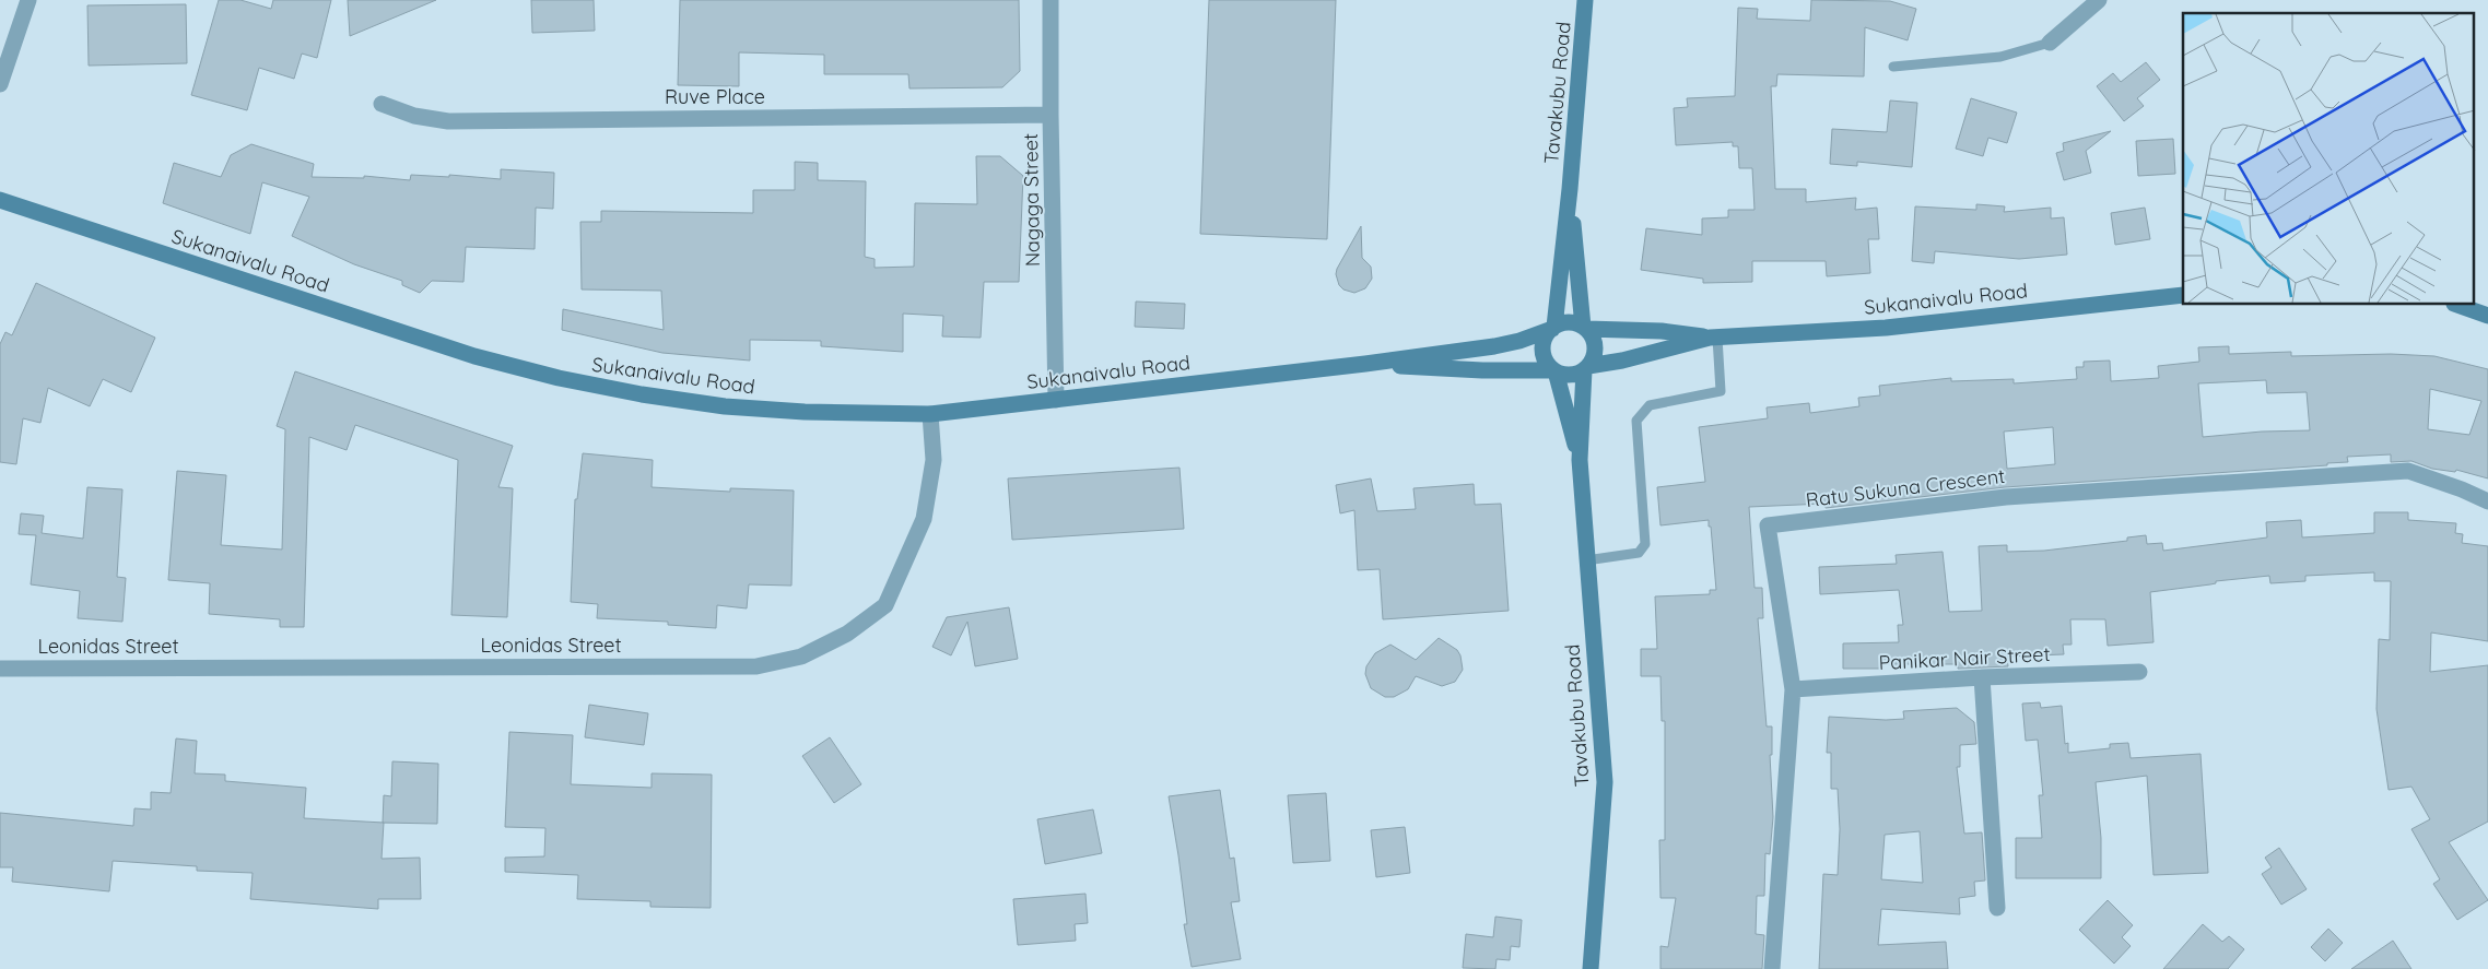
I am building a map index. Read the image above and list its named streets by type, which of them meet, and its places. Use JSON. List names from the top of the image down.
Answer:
{
  "streets": {
    "main road": ["Tavakubu Road", "Sukanaivalu Road"],
    "street": [
      "Ruve Place",
      "Nagaga Street",
      "Ratu Sukuna Crescent",
      "Leonidas Street",
      "Panikar Nair Street"
    ]
  },
  "crossings": [
    ["Tavakubu Road", "Sukanaivalu Road"],
    ["Ruve Place", "Nagaga Street"],
    ["Nagaga Street", "Sukanaivalu Road"],
    ["Sukanaivalu Road", "Leonidas Street"],
    ["Ratu Sukuna Crescent", "Panikar Nair Street"]
  ]
}
